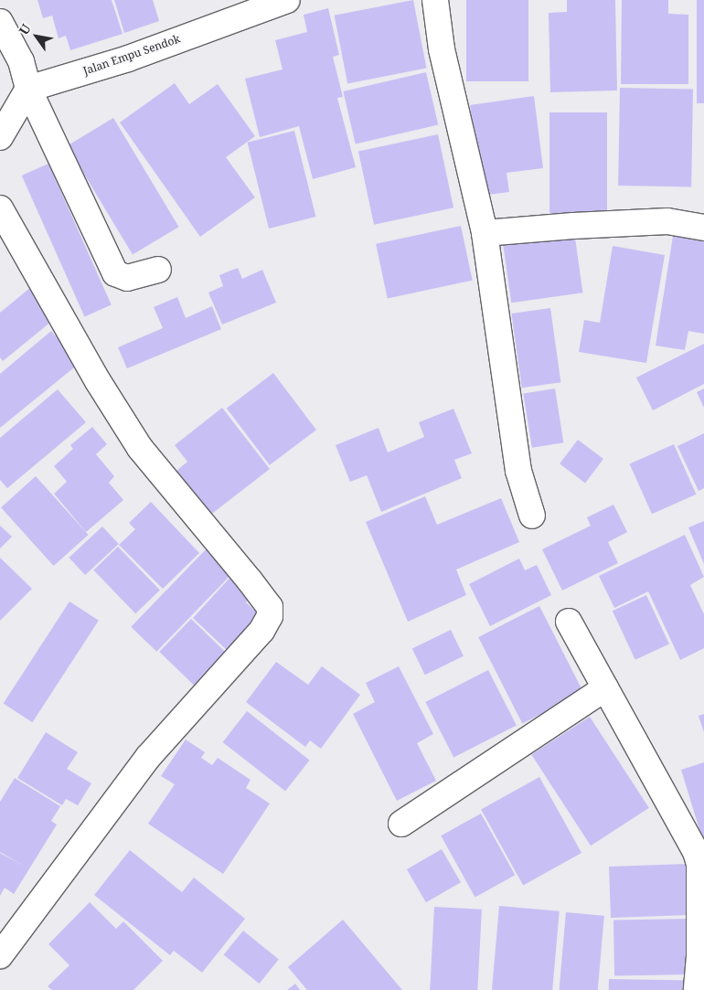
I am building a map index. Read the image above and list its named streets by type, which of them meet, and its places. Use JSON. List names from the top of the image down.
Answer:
{
  "streets": {
    "street": ["Jalan Empu Sendok"]
  },
  "north": "top left"
}
